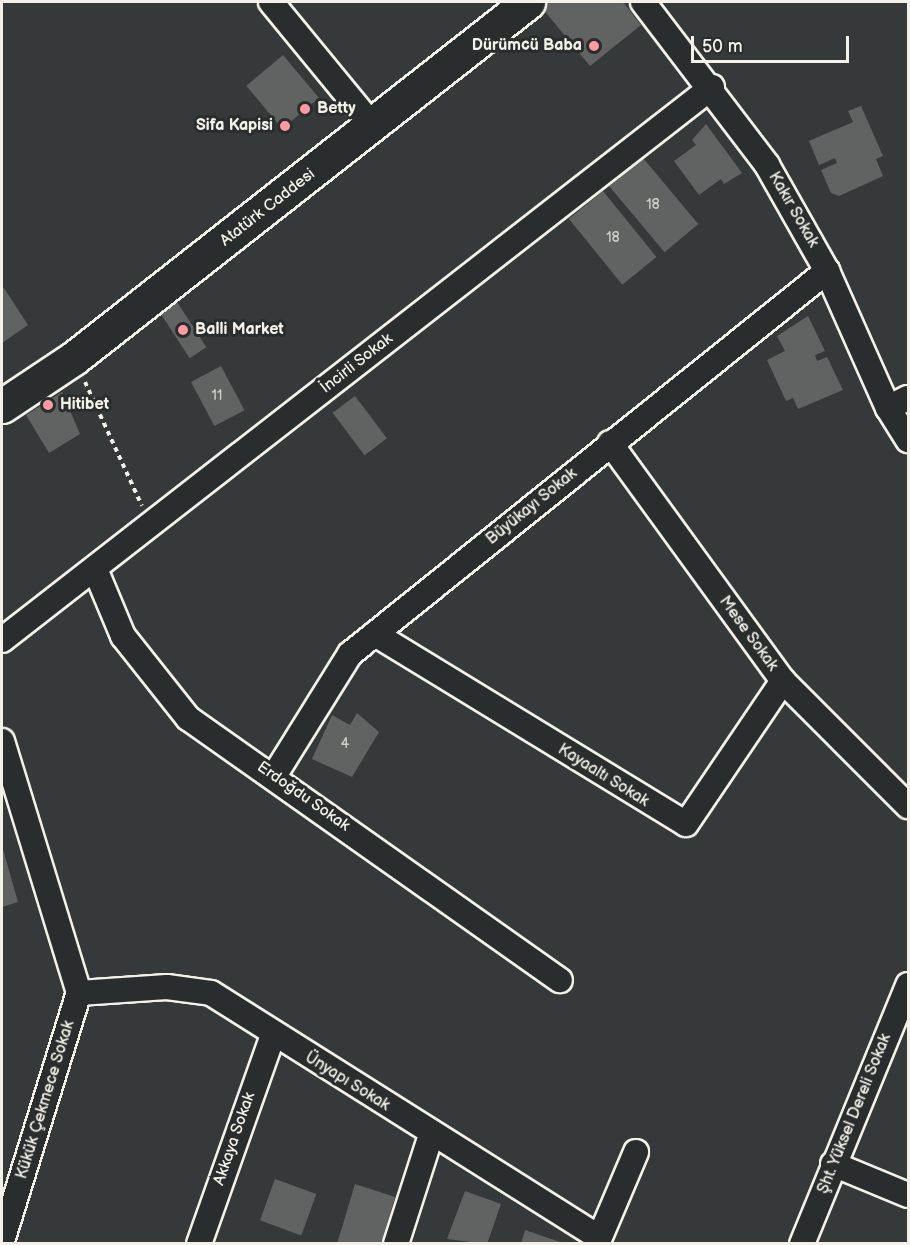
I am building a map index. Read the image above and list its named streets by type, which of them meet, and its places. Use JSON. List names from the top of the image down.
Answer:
{
  "streets": {
    "main road": ["Atatürk Caddesi"],
    "street": [
      "Kakır Sokak",
      "İncirli Sokak",
      "Büyükayı Sokak",
      "Mese Sokak",
      "Kayaaltı Sokak",
      "Erdoğdu Sokak",
      "Ünyapı Sokak",
      "Kükük Çekmece Sokak",
      "Şht. Yüksel Dereli Sokak",
      "Akkaya Sokak"
    ]
  },
  "crossings": [
    ["Kakır Sokak", "İncirli Sokak"],
    ["Kakır Sokak", "Büyükayı Sokak"],
    ["İncirli Sokak", "Erdoğdu Sokak"],
    ["Büyükayı Sokak", "Mese Sokak"],
    ["Büyükayı Sokak", "Kayaaltı Sokak"],
    ["Büyükayı Sokak", "Erdoğdu Sokak"],
    ["Mese Sokak", "Kayaaltı Sokak"],
    ["Ünyapı Sokak", "Kükük Çekmece Sokak"],
    ["Ünyapı Sokak", "Akkaya Sokak"]
  ],
  "places": [
    "Dürümcü Baba",
    "Betty",
    "Sifa Kapisi",
    "Balli Market",
    "Hitibet"
  ],
  "house_numbers": [
    "18",
    "18",
    "11",
    "4"
  ],
  "scale_bar": "50 m"
}
